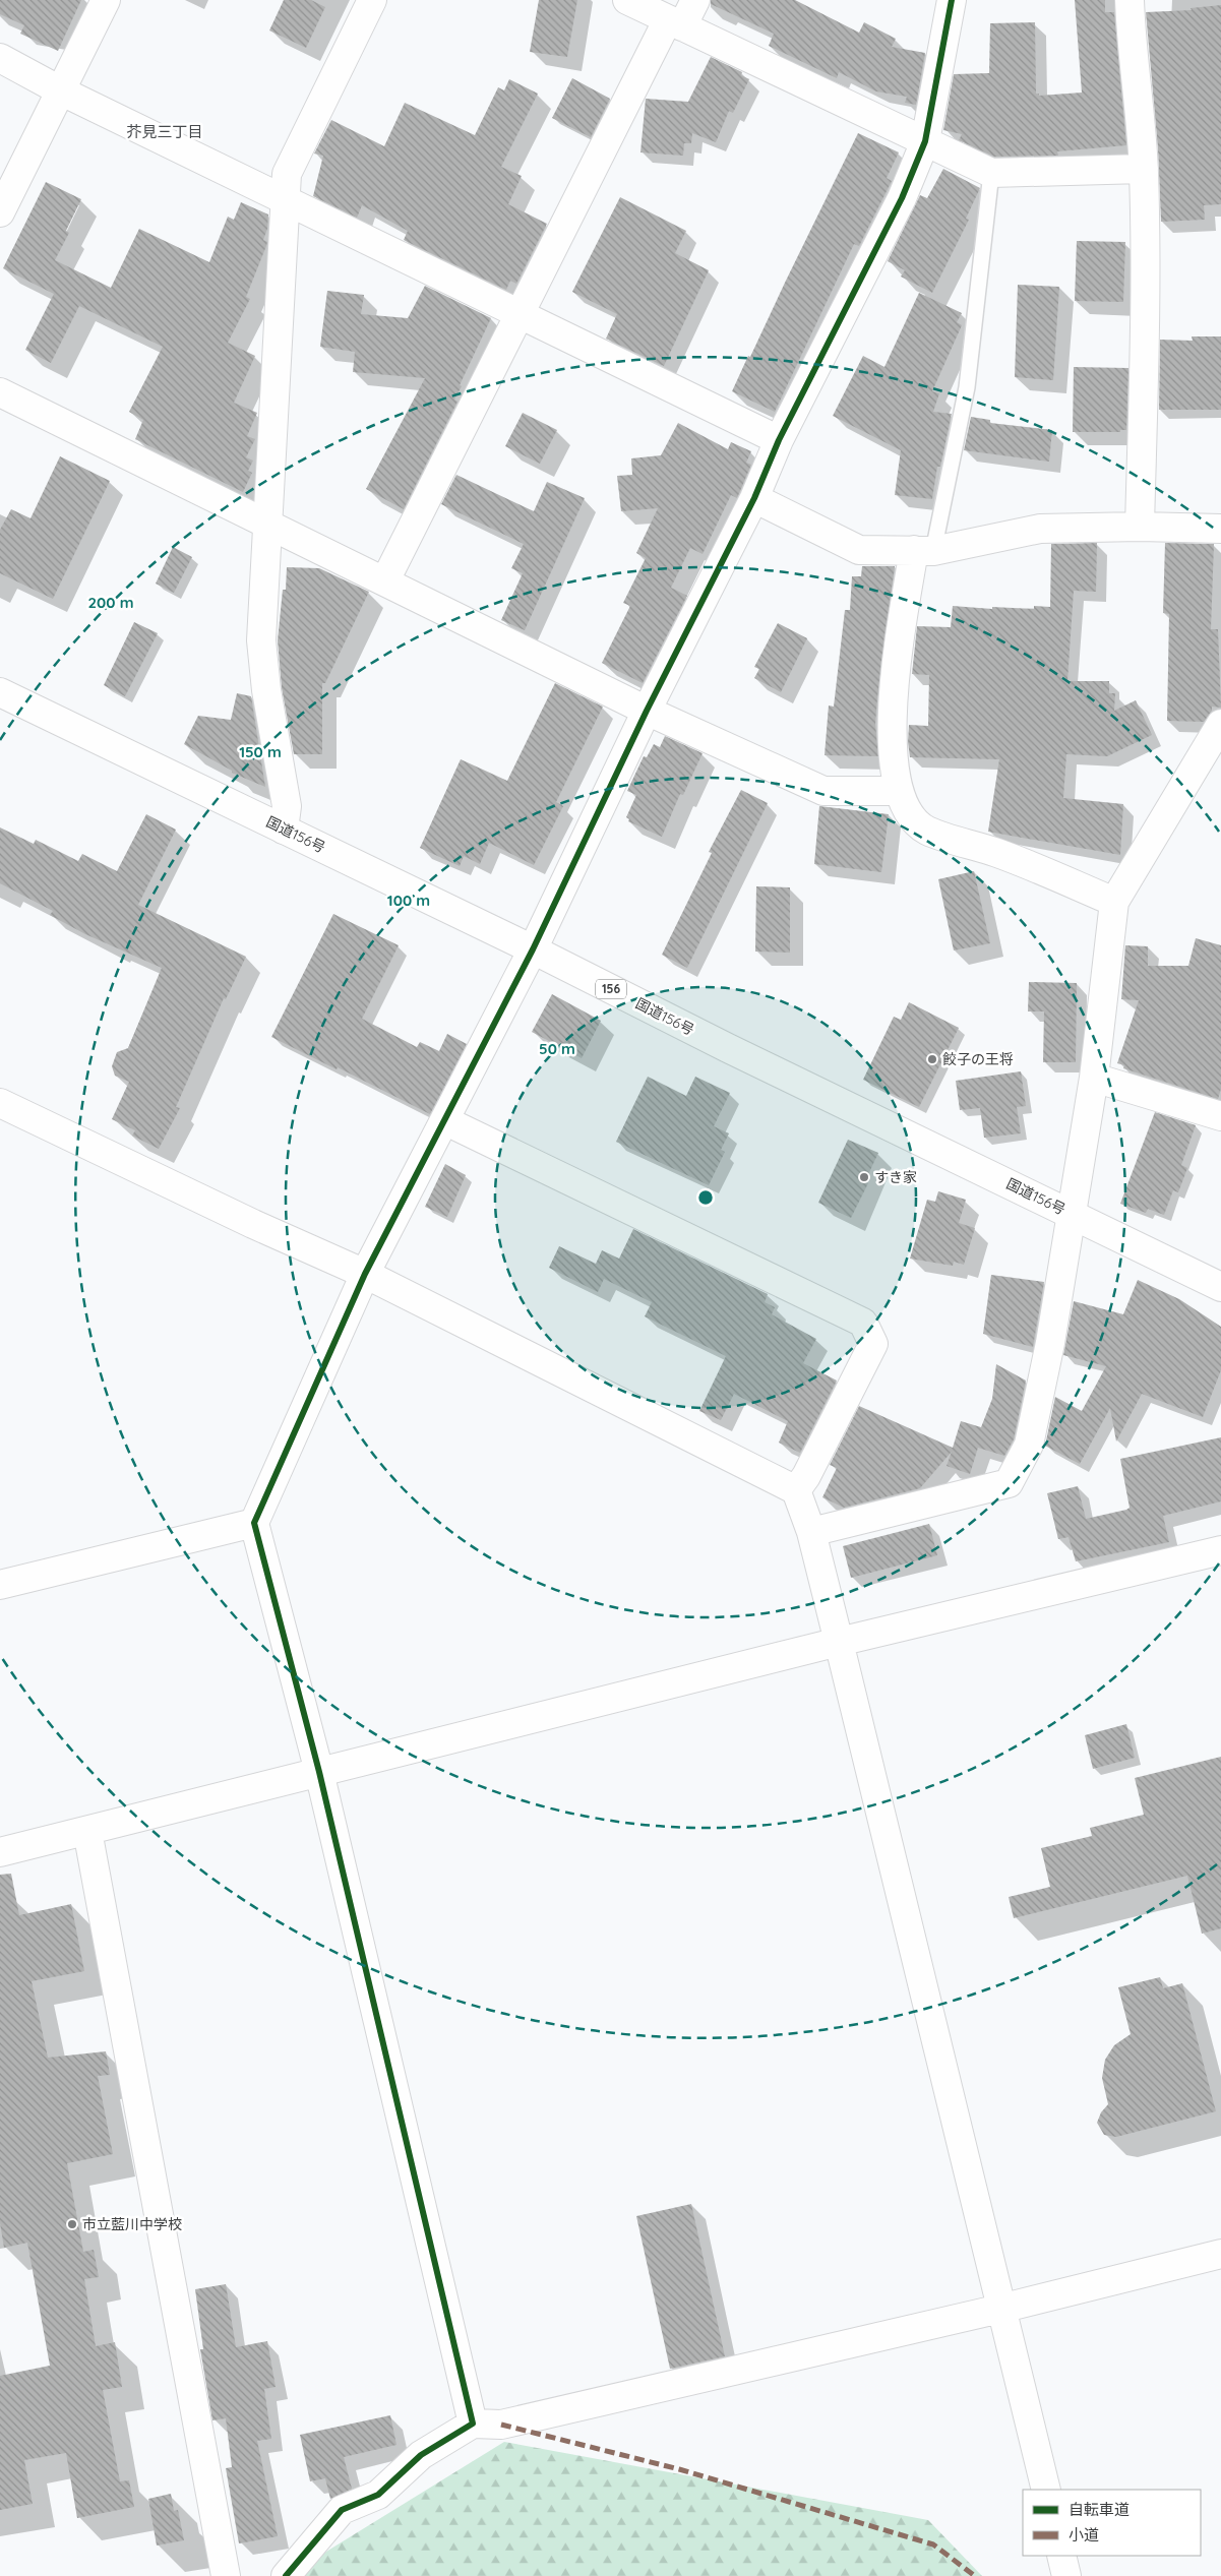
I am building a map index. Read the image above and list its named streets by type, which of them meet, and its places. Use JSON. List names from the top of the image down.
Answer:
{
  "streets": {
    "main road": ["国道156号", "156"]
  },
  "districts": ["芥見三丁目"],
  "places": ["餃子の王将", "すき家", "市立藍川中学校"],
  "legend": ["自転車道", "小道"],
  "rings": [
    "200 m",
    "150 m",
    "100 m",
    "50 m"
  ]
}
